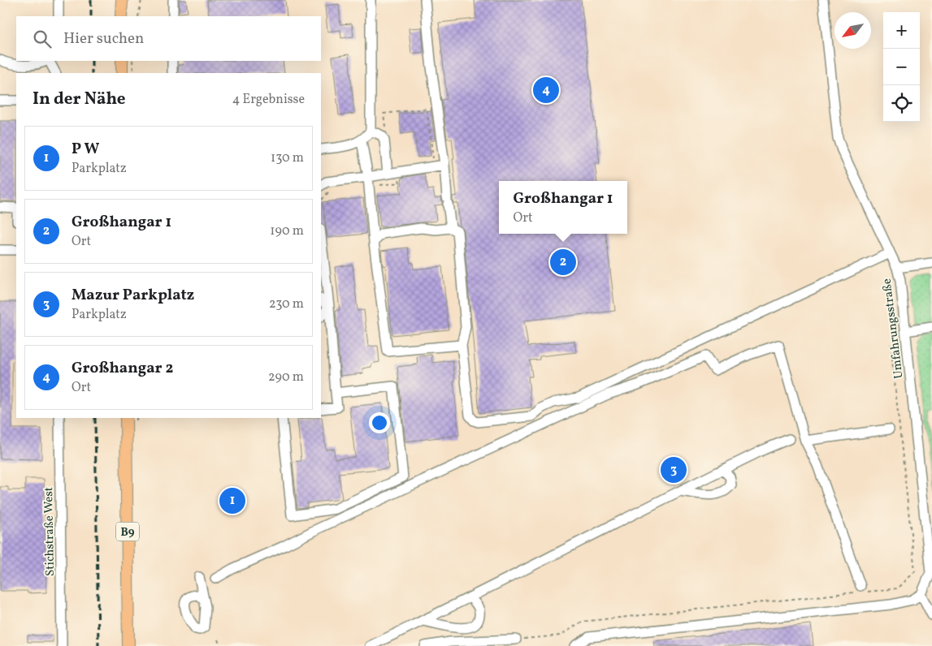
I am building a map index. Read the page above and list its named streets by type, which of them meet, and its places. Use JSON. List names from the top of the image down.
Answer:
{
  "streets": {
    "main road": ["B9"],
    "street": ["Umfahrungsstraße", "Stichstraße West"]
  },
  "north": "bottom left",
  "page": {
    "map_buttons": ["+", "−"],
    "search": "Hier suchen",
    "heading": ["In der Nähe", "4 Ergebnisse"],
    "pins": [
      "4",
      "2",
      "3",
      "1"
    ],
    "list": [
      {
        "mark": "1",
        "name": "P W",
        "note": "Parkplatz",
        "value": "130 m"
      },
      {
        "mark": "2",
        "name": "Großhangar 1",
        "note": "Ort",
        "value": "190 m"
      },
      {
        "mark": "3",
        "name": "Mazur Parkplatz",
        "note": "Parkplatz",
        "value": "230 m"
      },
      {
        "mark": "4",
        "name": "Großhangar 2",
        "note": "Ort",
        "value": "290 m"
      }
    ],
    "popup": ["Großhangar 1", "Ort"]
  }
}
